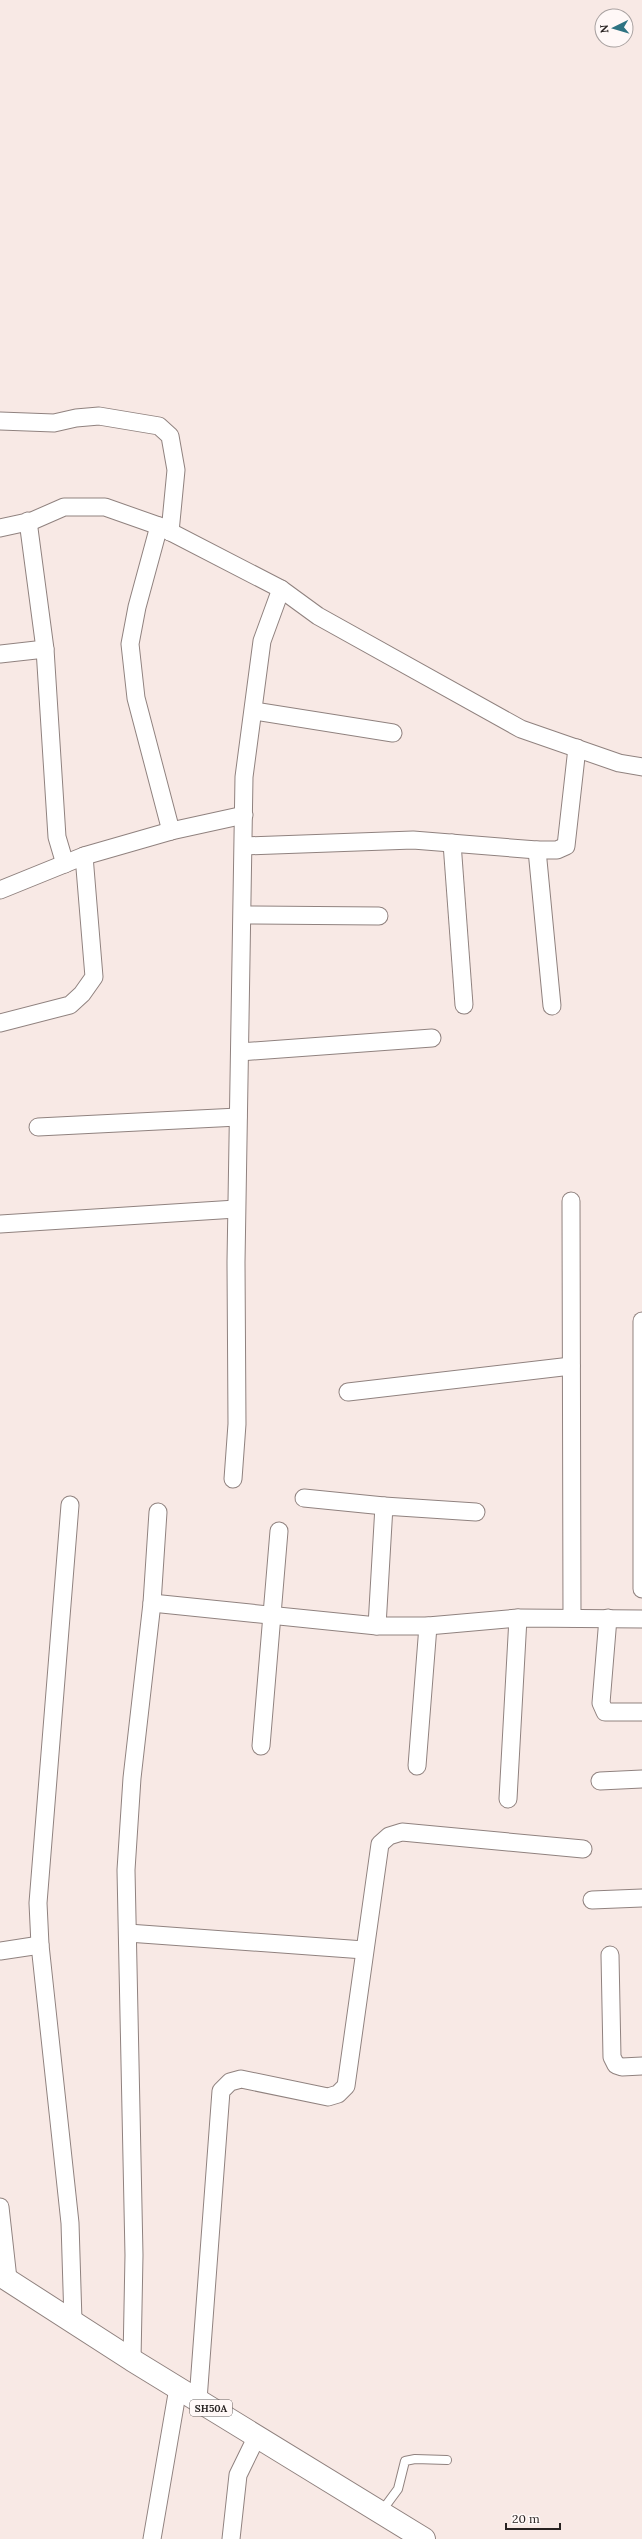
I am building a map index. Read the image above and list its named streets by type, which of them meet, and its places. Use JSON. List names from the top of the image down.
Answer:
{
  "streets": {
    "main road": ["SH50A"]
  },
  "scale_bar": "20 m",
  "north": "left"
}
